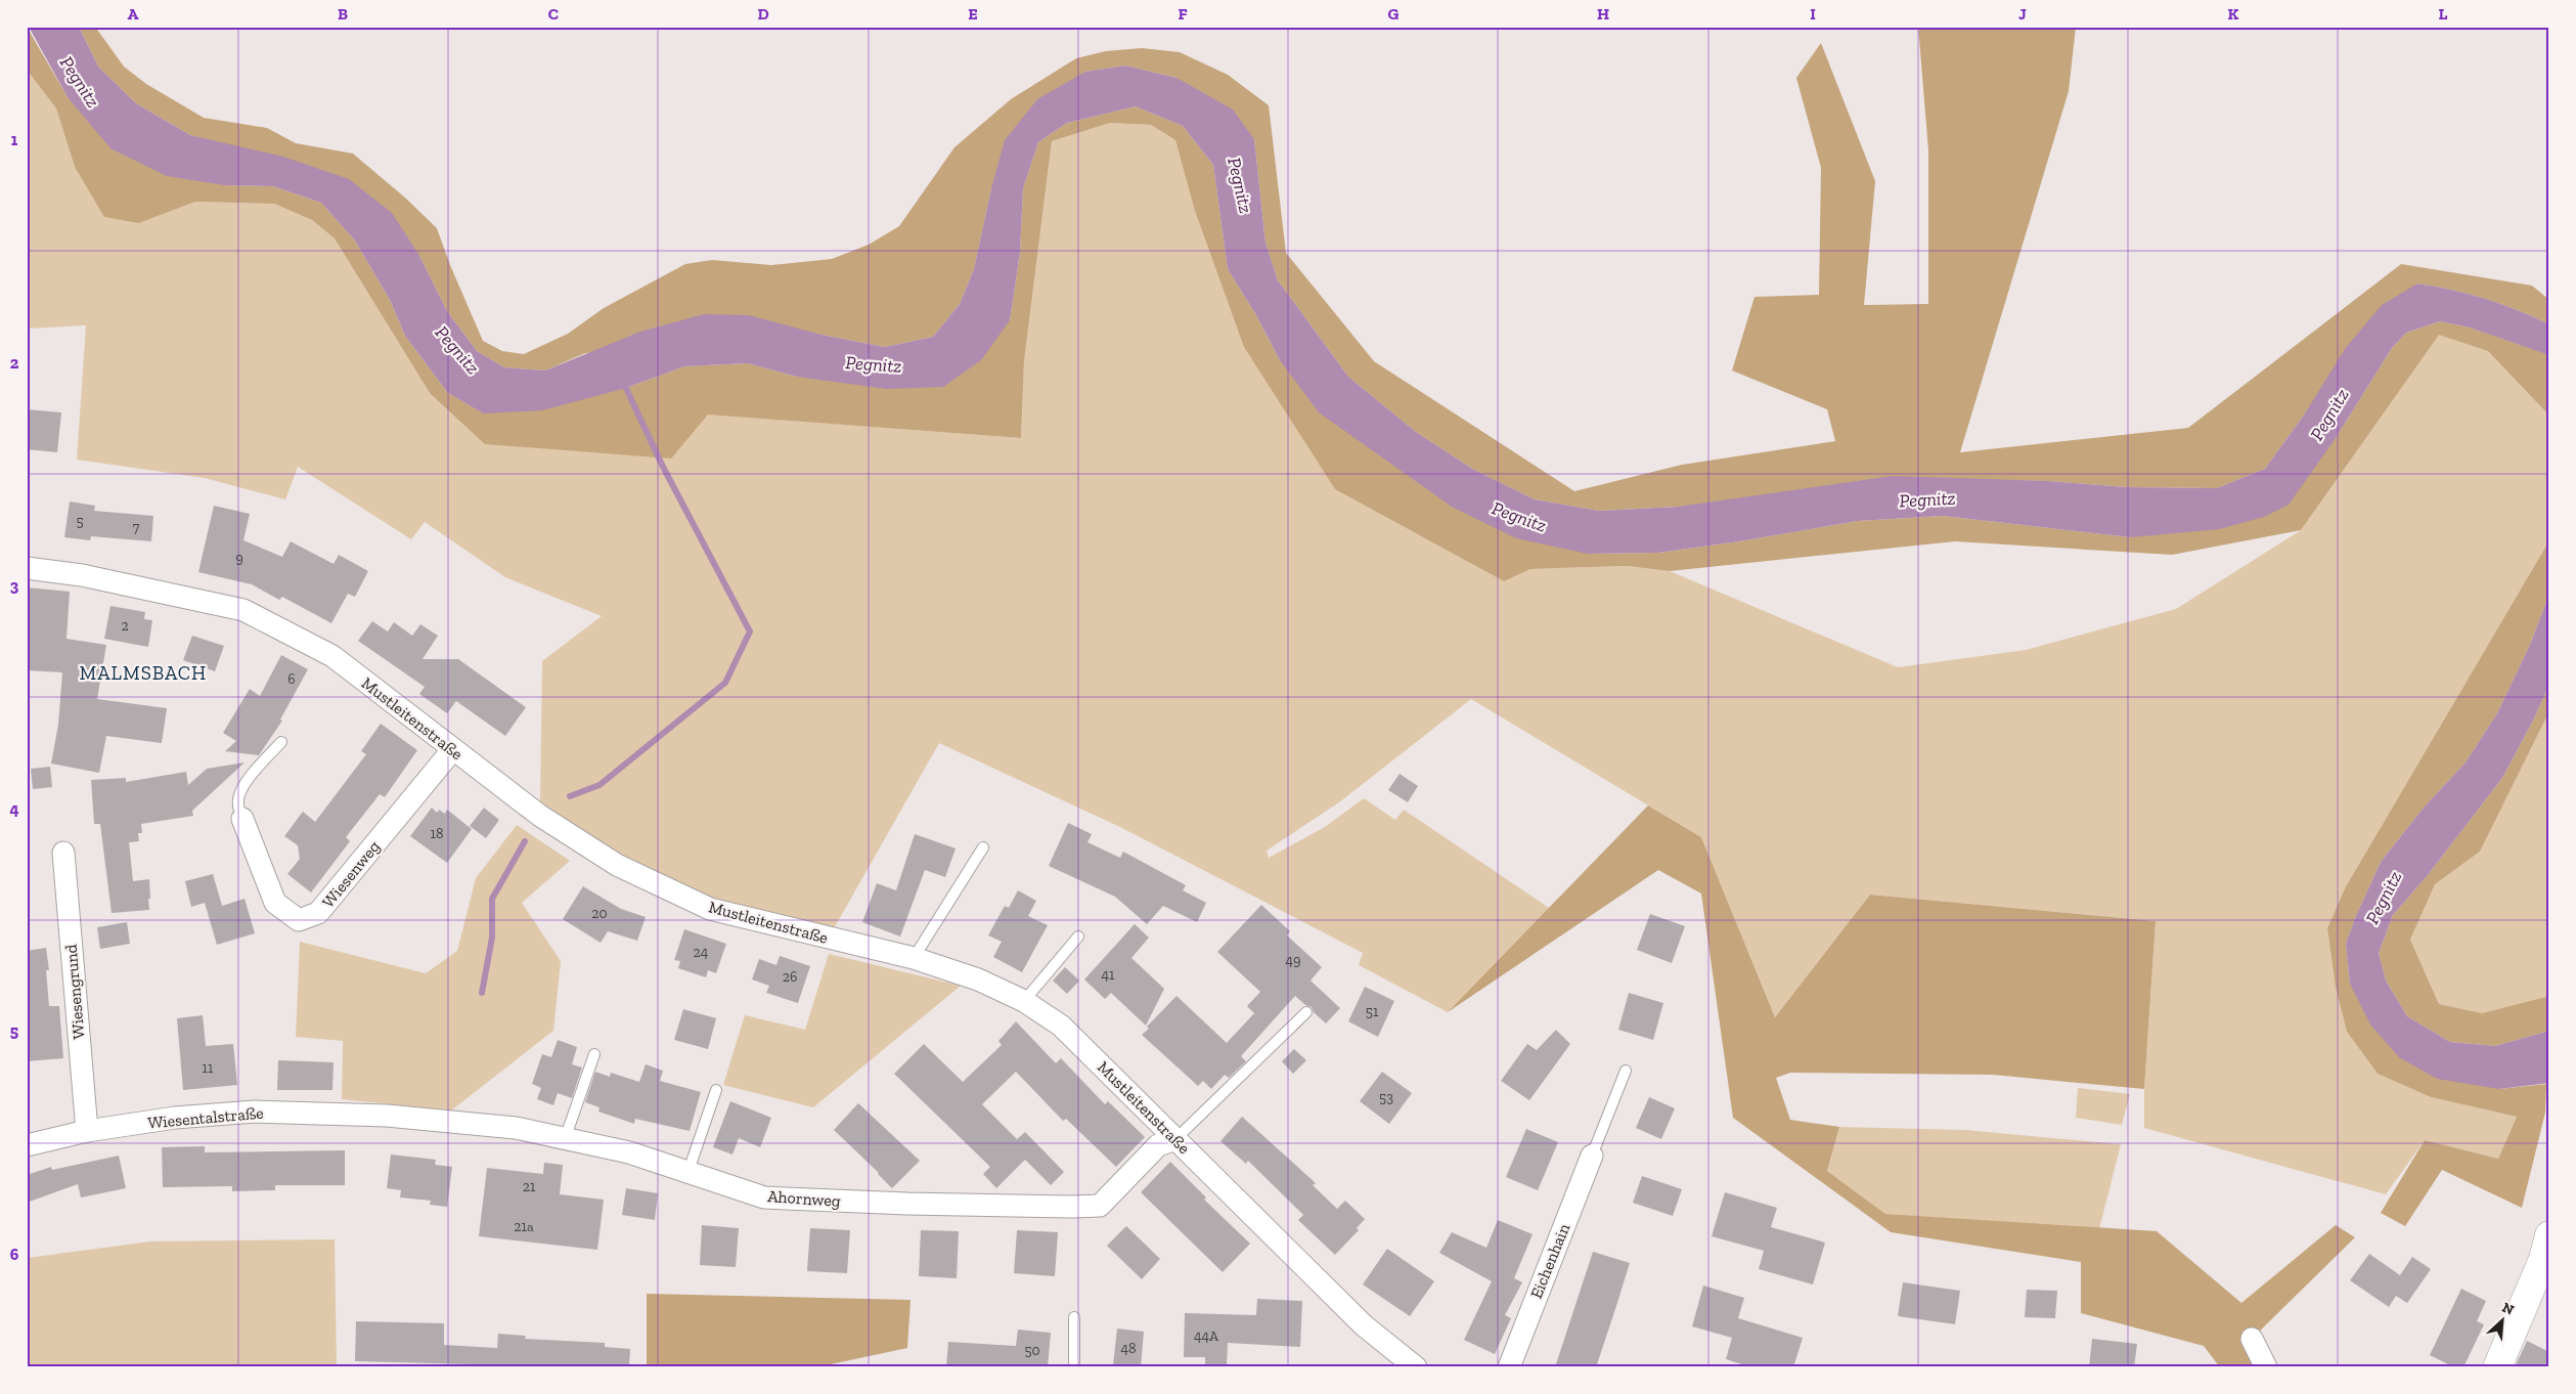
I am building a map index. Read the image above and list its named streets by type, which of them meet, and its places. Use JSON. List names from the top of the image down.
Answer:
{
  "streets": {
    "street": [
      "Mustleitenstraße",
      "Wiesenweg",
      "Wiesengrund",
      "Wiesentalstraße",
      "Ahornweg",
      "Eichenhain"
    ]
  },
  "crossings": [
    ["Mustleitenstraße", "Wiesenweg"],
    ["Mustleitenstraße", "Ahornweg"],
    ["Wiesengrund", "Wiesentalstraße"],
    ["Wiesentalstraße", "Ahornweg"]
  ],
  "districts": ["MALMSBACH"],
  "water": ["Pegnitz"],
  "house_numbers": [
    "5",
    "7",
    "9",
    "2",
    "6",
    "18",
    "20",
    "24",
    "49",
    "41",
    "26",
    "51",
    "11",
    "53",
    "21",
    "21a",
    "44A",
    "48",
    "50"
  ],
  "north": "top right",
  "grid": {
    "columns": [
      "A",
      "B",
      "C",
      "D",
      "E",
      "F",
      "G",
      "H",
      "I",
      "J",
      "K",
      "L"
    ],
    "rows": [
      "1",
      "2",
      "3",
      "4",
      "5",
      "6"
    ]
  }
}
